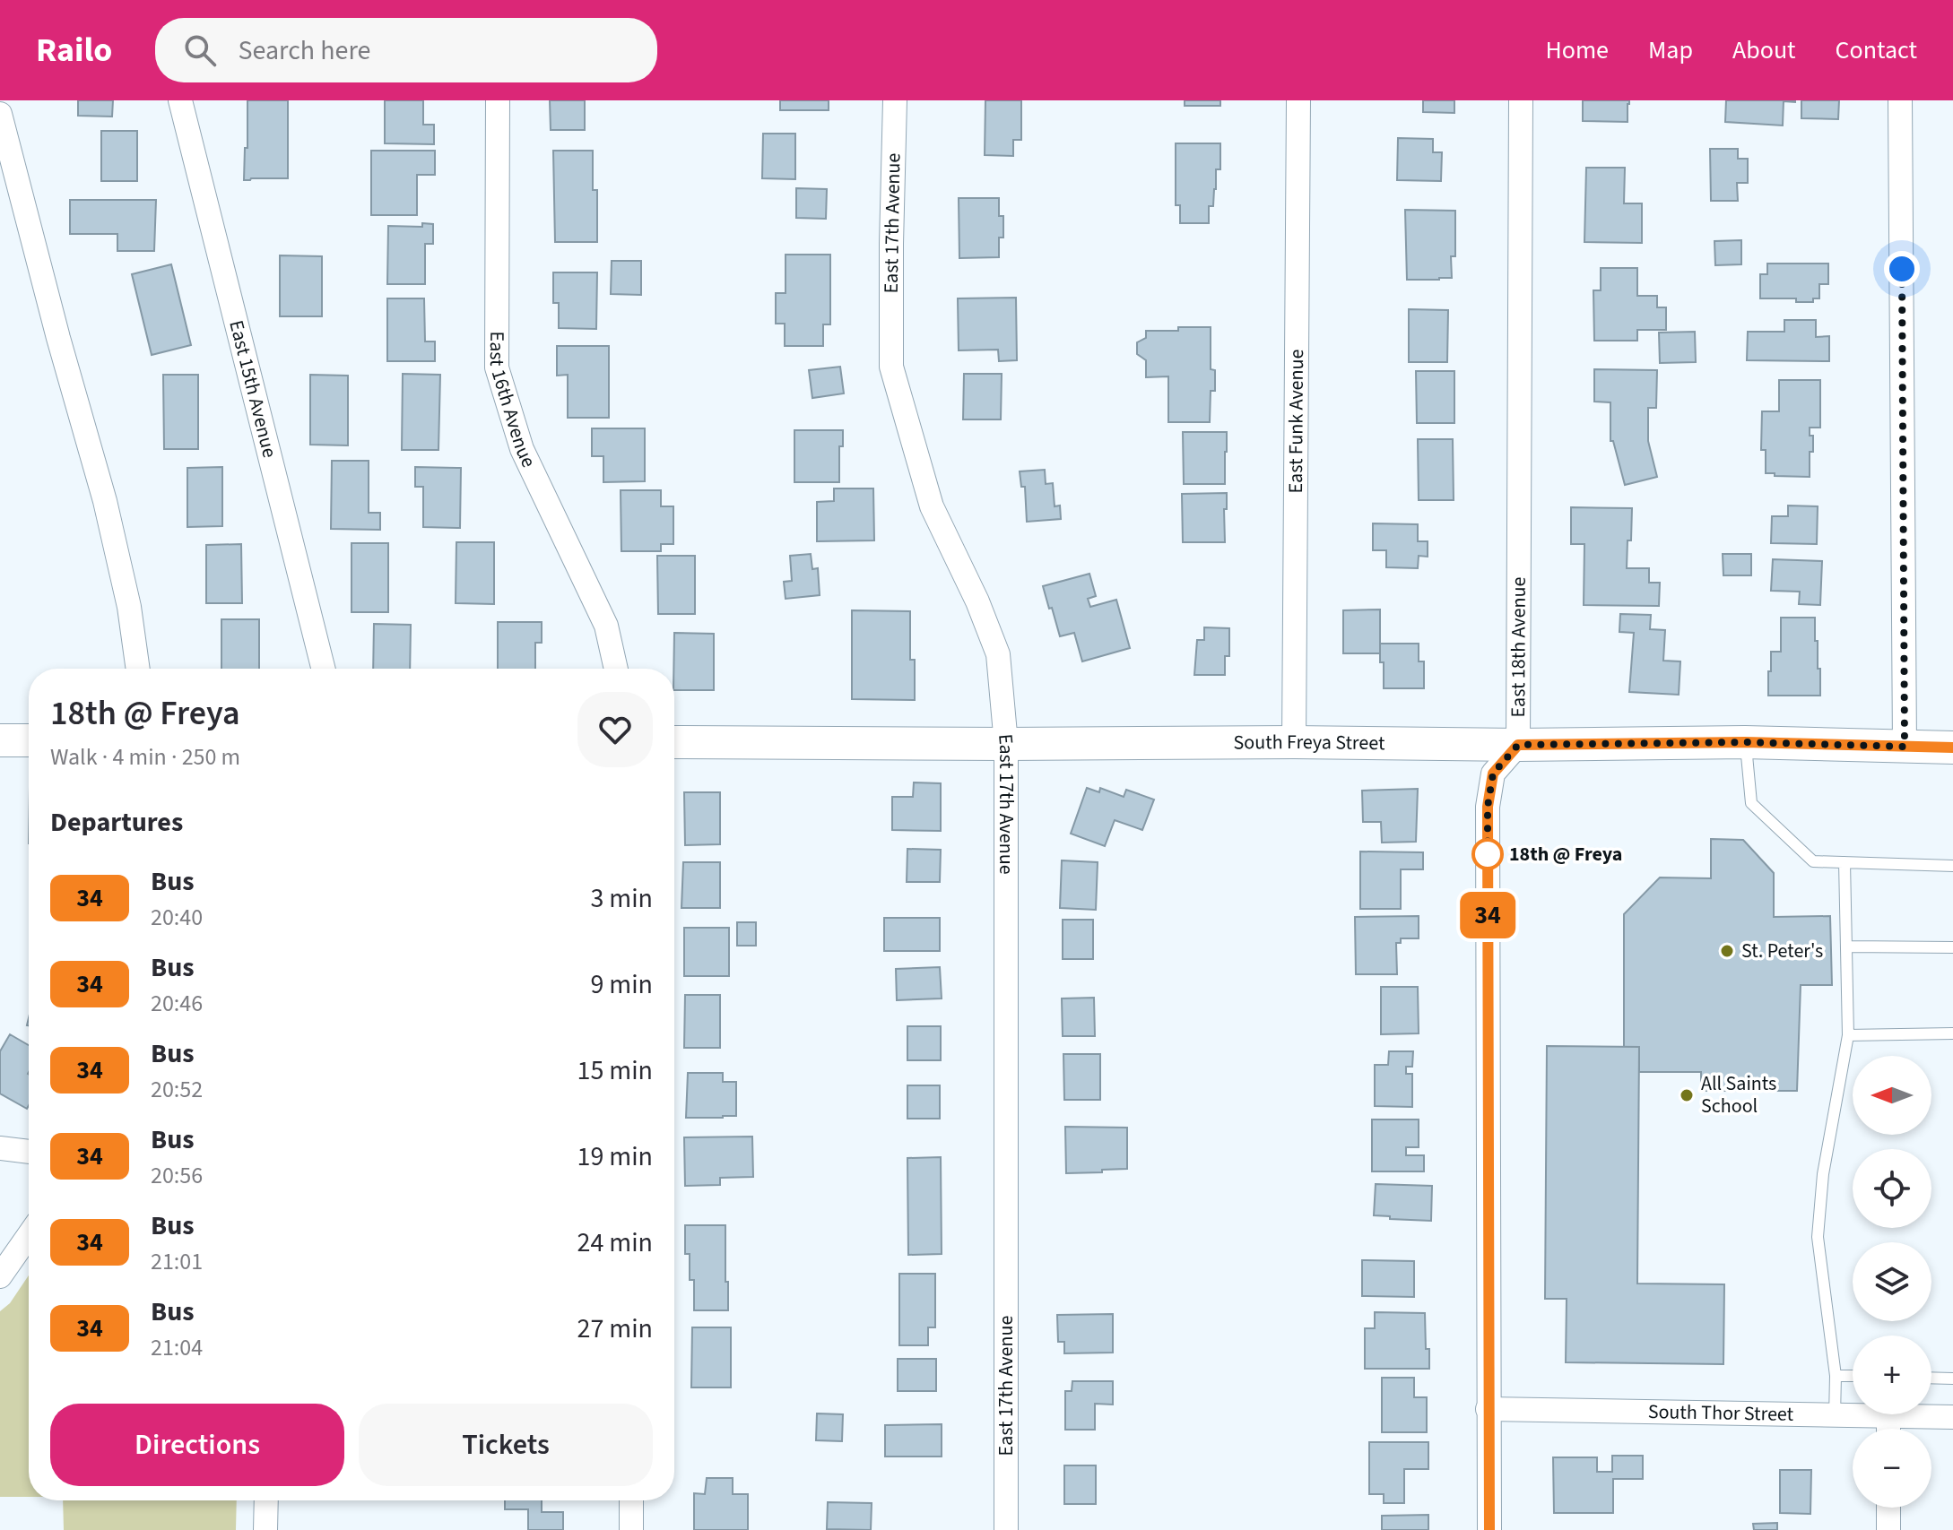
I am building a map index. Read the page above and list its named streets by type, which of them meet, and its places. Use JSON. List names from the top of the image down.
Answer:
{
  "streets": {
    "main road": ["South Freya Street"],
    "street": [
      "East 17th Avenue",
      "East 15th Avenue",
      "East 16th Avenue",
      "East Funk Avenue",
      "East 18th Avenue",
      "South Thor Street"
    ]
  },
  "crossings": [
    ["East 17th Avenue", "South Freya Street"],
    ["East Funk Avenue", "South Freya Street"],
    ["East 18th Avenue", "South Freya Street"],
    ["East 18th Avenue", "South Thor Street"]
  ],
  "places": ["18th @ Freya", "St. Peter's", "All Saints School"],
  "lines": ["bus line 34"],
  "north": "left",
  "page": {
    "header": "Railo",
    "search": "Search here",
    "nav": [
      "Home",
      "Map",
      "About",
      "Contact"
    ],
    "on_map": "34",
    "heading": [
      ["18th @ Freya", "Walk · 4 min · 250 m"],
      "Departures"
    ],
    "list": [
      {
        "mark": "34",
        "name": "Bus",
        "note": "20:40",
        "value": "3 min"
      },
      {
        "mark": "34",
        "name": "Bus",
        "note": "20:46",
        "value": "9 min"
      },
      {
        "mark": "34",
        "name": "Bus",
        "note": "20:52",
        "value": "15 min"
      },
      {
        "mark": "34",
        "name": "Bus",
        "note": "20:56",
        "value": "19 min"
      },
      {
        "mark": "34",
        "name": "Bus",
        "note": "21:01",
        "value": "24 min"
      },
      {
        "mark": "34",
        "name": "Bus",
        "note": "21:04",
        "value": "27 min"
      }
    ],
    "map_buttons": ["+", "−"],
    "buttons": ["Directions", "Tickets"]
  }
}
